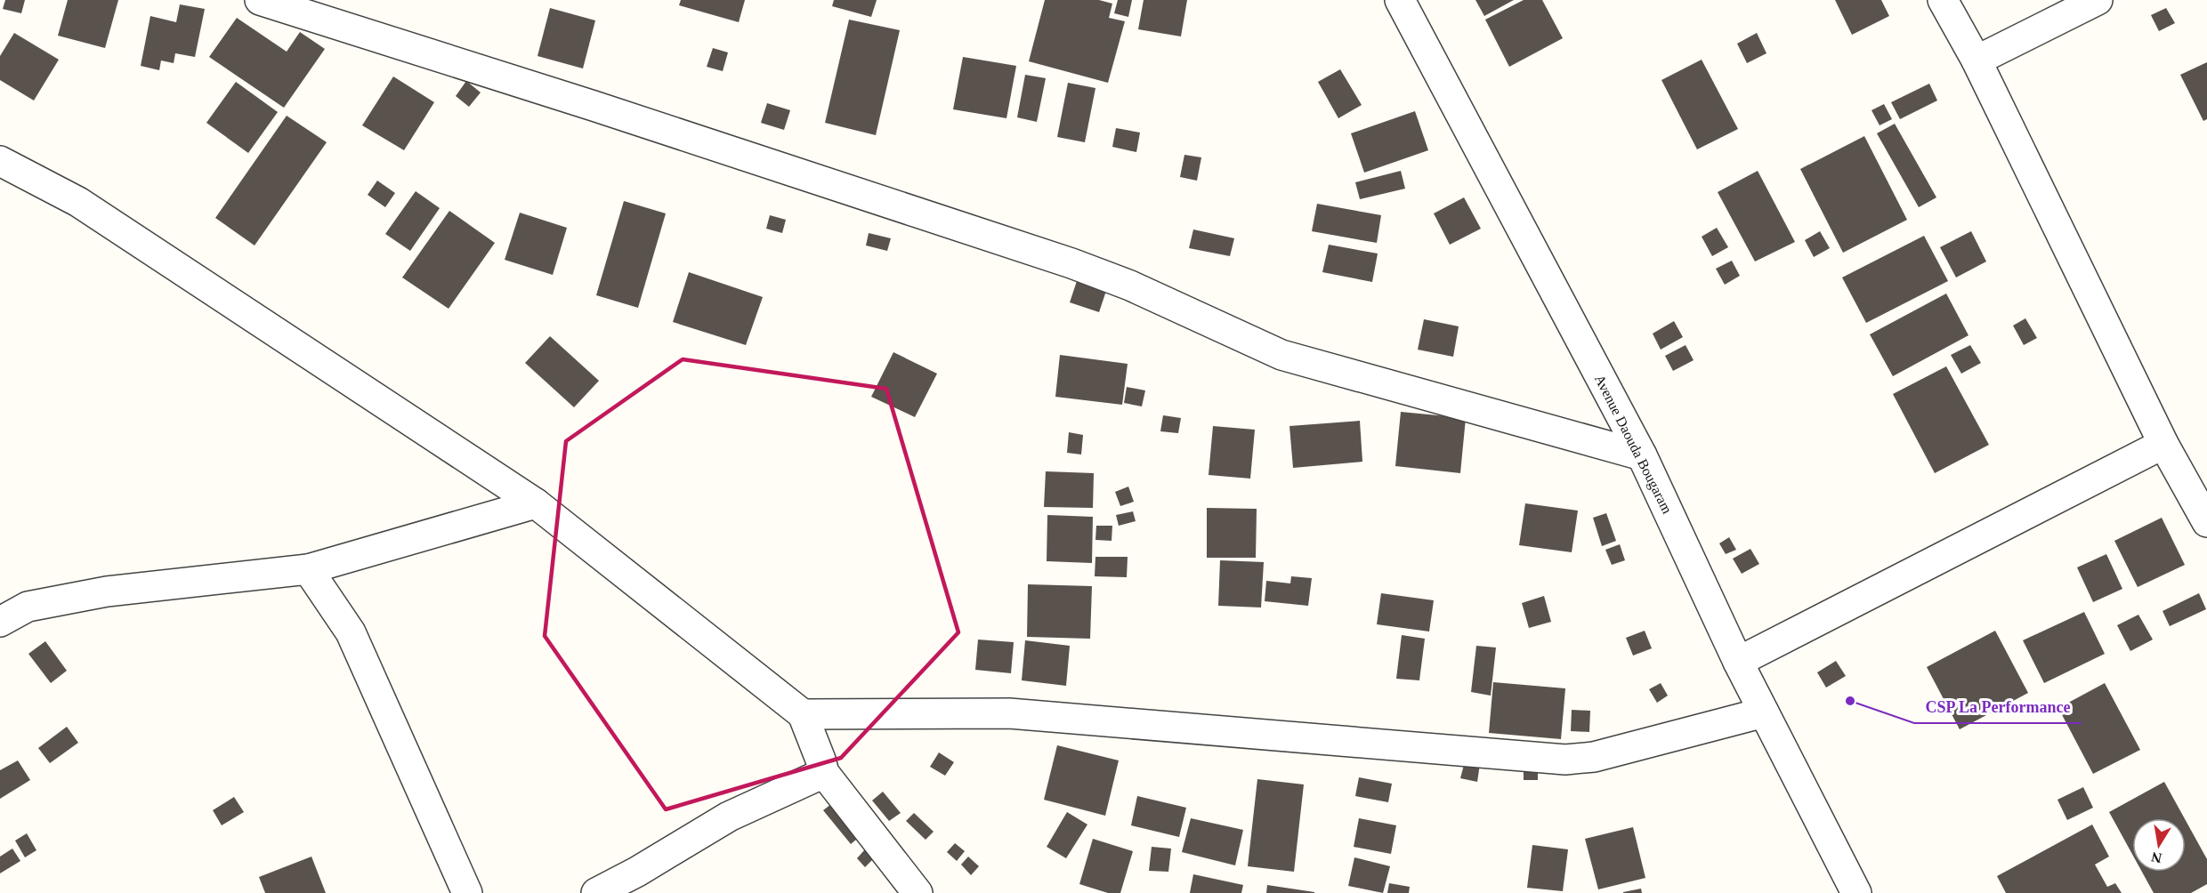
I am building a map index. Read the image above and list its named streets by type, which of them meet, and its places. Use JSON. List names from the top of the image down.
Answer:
{
  "streets": {
    "street": ["Avenue Daouda Bougaram"]
  },
  "places": ["CSP La Performance"],
  "north": "bottom"
}
